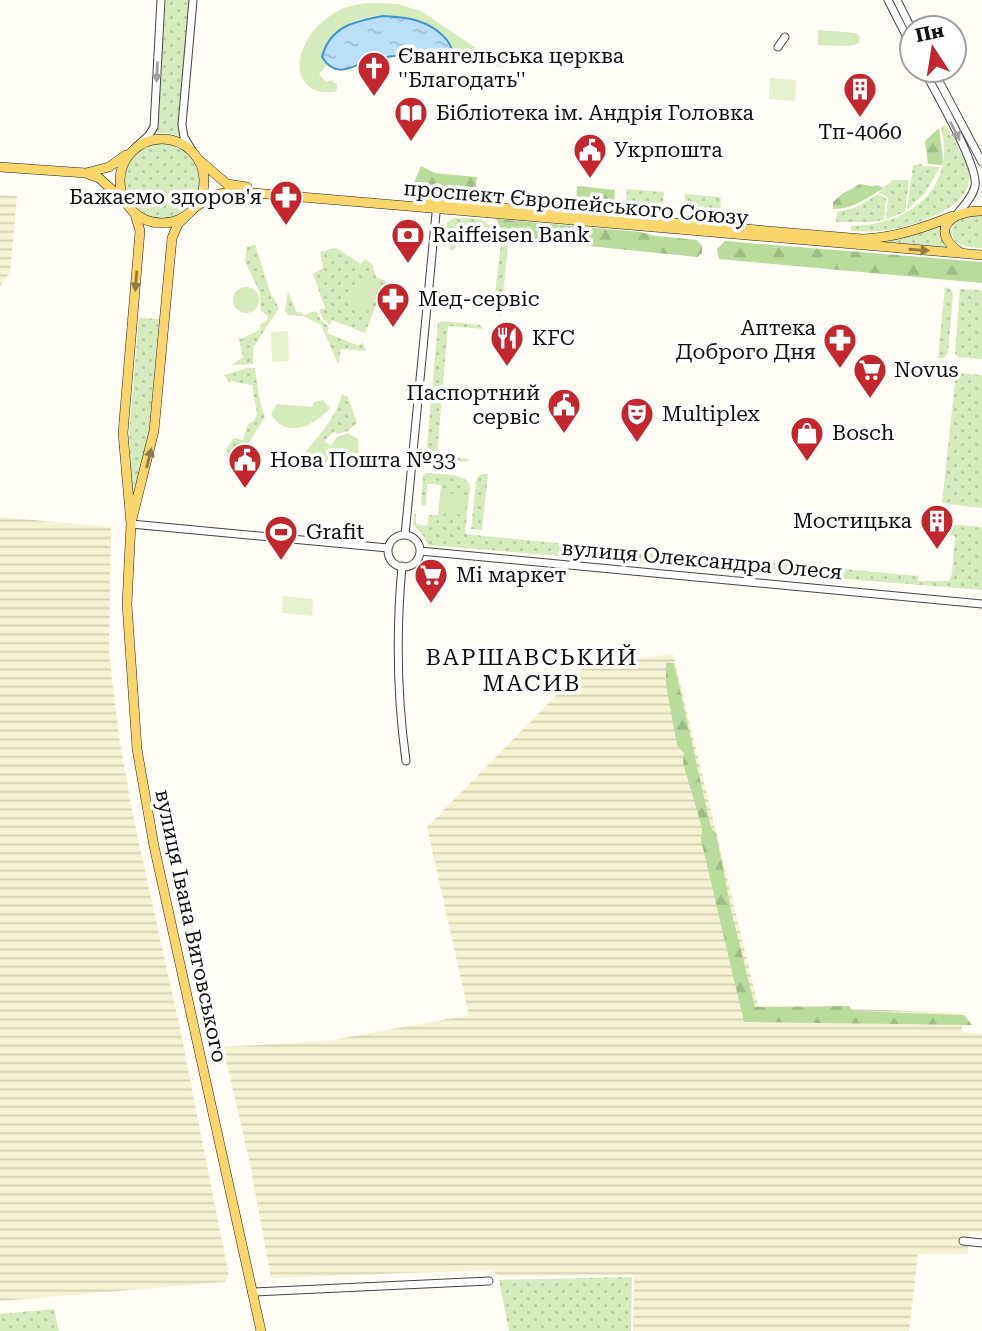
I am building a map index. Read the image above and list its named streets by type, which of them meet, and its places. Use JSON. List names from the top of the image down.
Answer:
{
  "streets": {
    "main road": ["проспект Європейського Союзу", "вулиця Івана Виговського"],
    "street": ["вулиця Олександра Олеся"]
  },
  "crossings": [
    ["проспект Європейського Союзу", "вулиця Івана Виговського"]
  ],
  "districts": ["ВАРШАВСЬКИЙ МАСИВ"],
  "places": {
    "church": ["Євангельська церква ''Благодать''"],
    "building": ["Тп-4060", "Мостицька"],
    "library": ["Бібліотека ім. Андрія Головка"],
    "public building": ["Укрпошта", "Паспортний сервіс", "Нова Пошта №33"],
    "pharmacy": ["Бажаємо здоров'я", "Мед-сервіс", "Аптека Доброго Дня"],
    "bank": ["Raiffeisen Bank"],
    "restaurant": ["KFC"],
    "supermarket": ["Novus", "Mi маркет"],
    "theatre": ["Multiplex"],
    "shop": ["Bosch"],
    "sports": ["Grafit"]
  },
  "north": "top"
}
